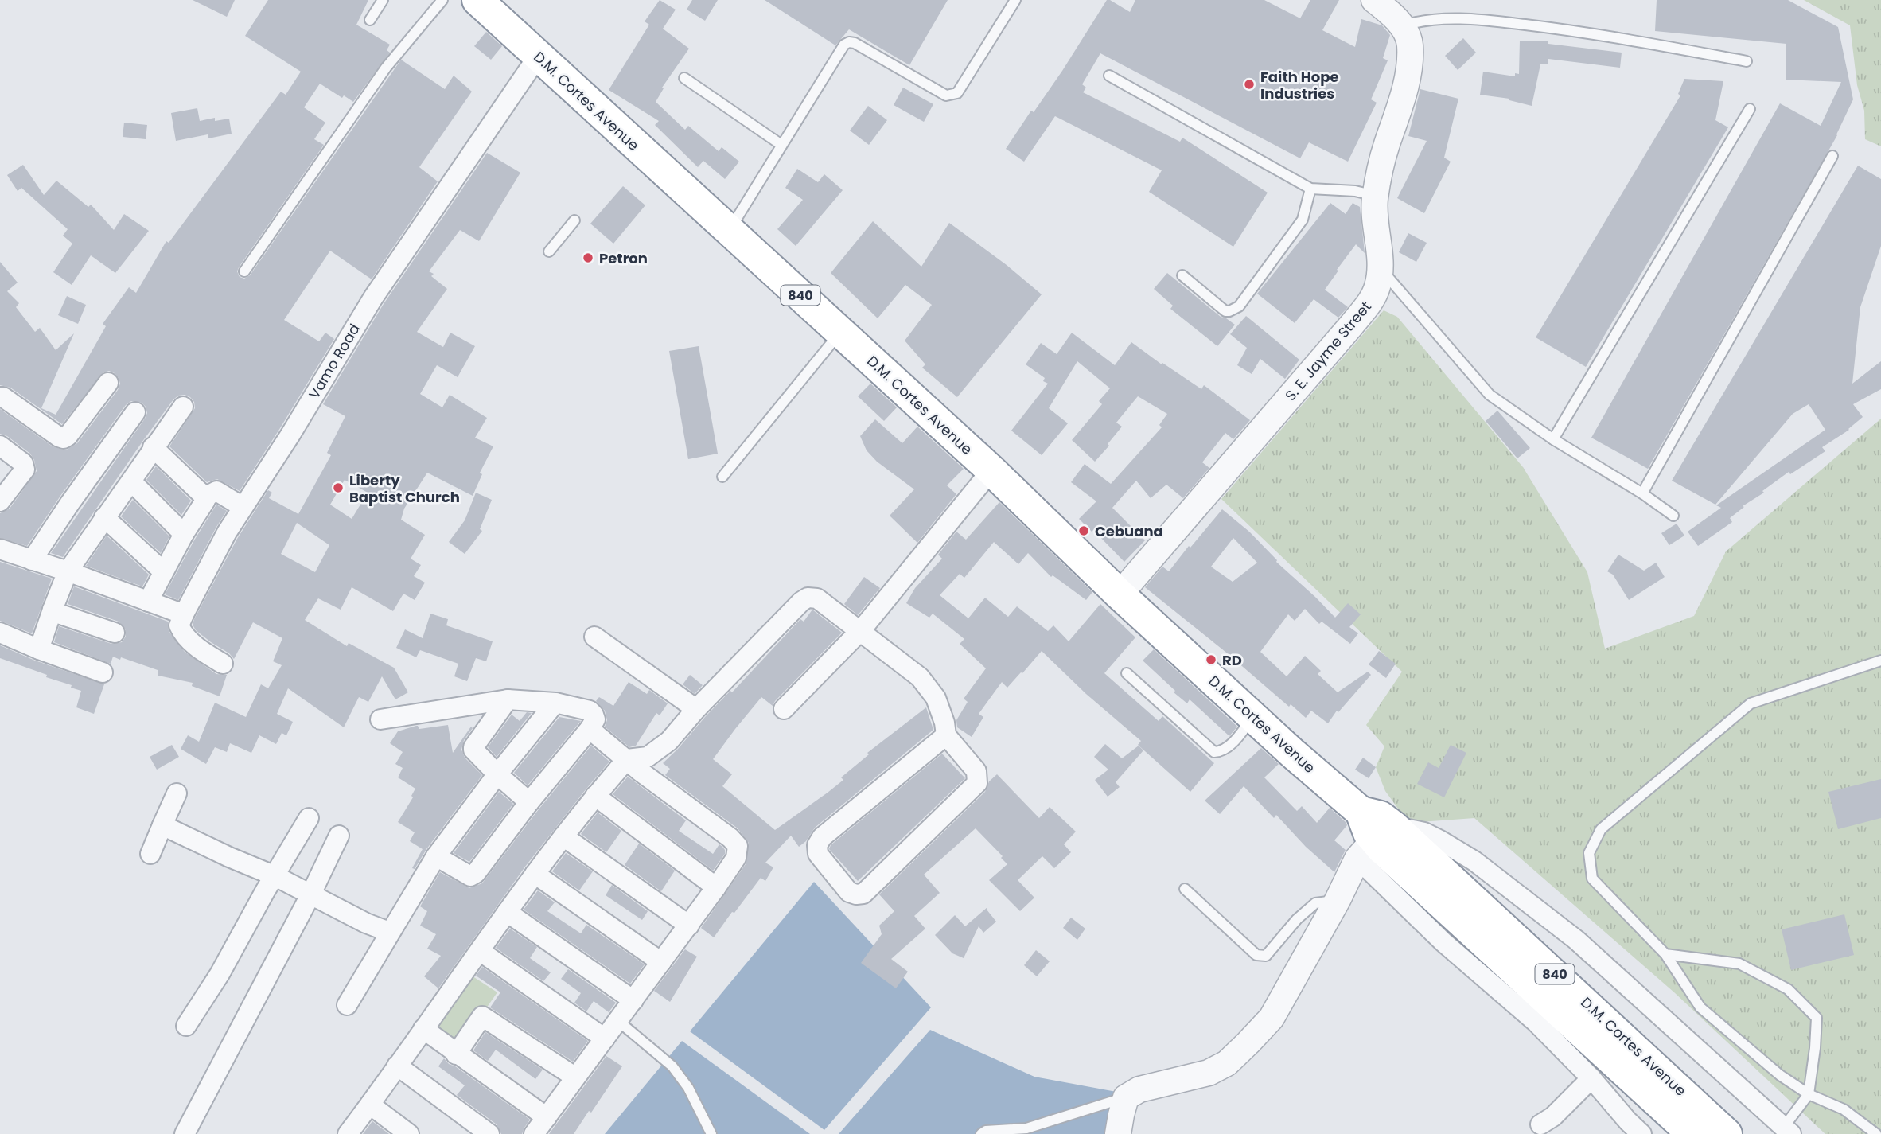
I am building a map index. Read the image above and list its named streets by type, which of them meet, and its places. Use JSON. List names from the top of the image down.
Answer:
{
  "streets": {
    "highway": ["D.M. Cortes Avenue", "840"],
    "street": ["S. E. Jayme Street", "Vamo Road"]
  },
  "crossings": [
    ["D.M. Cortes Avenue", "S. E. Jayme Street"],
    ["D.M. Cortes Avenue", "Vamo Road"]
  ],
  "places": [
    "Faith Hope Industries",
    "Petron",
    "Liberty Baptist Church",
    "Cebuana",
    "RD"
  ]
}
